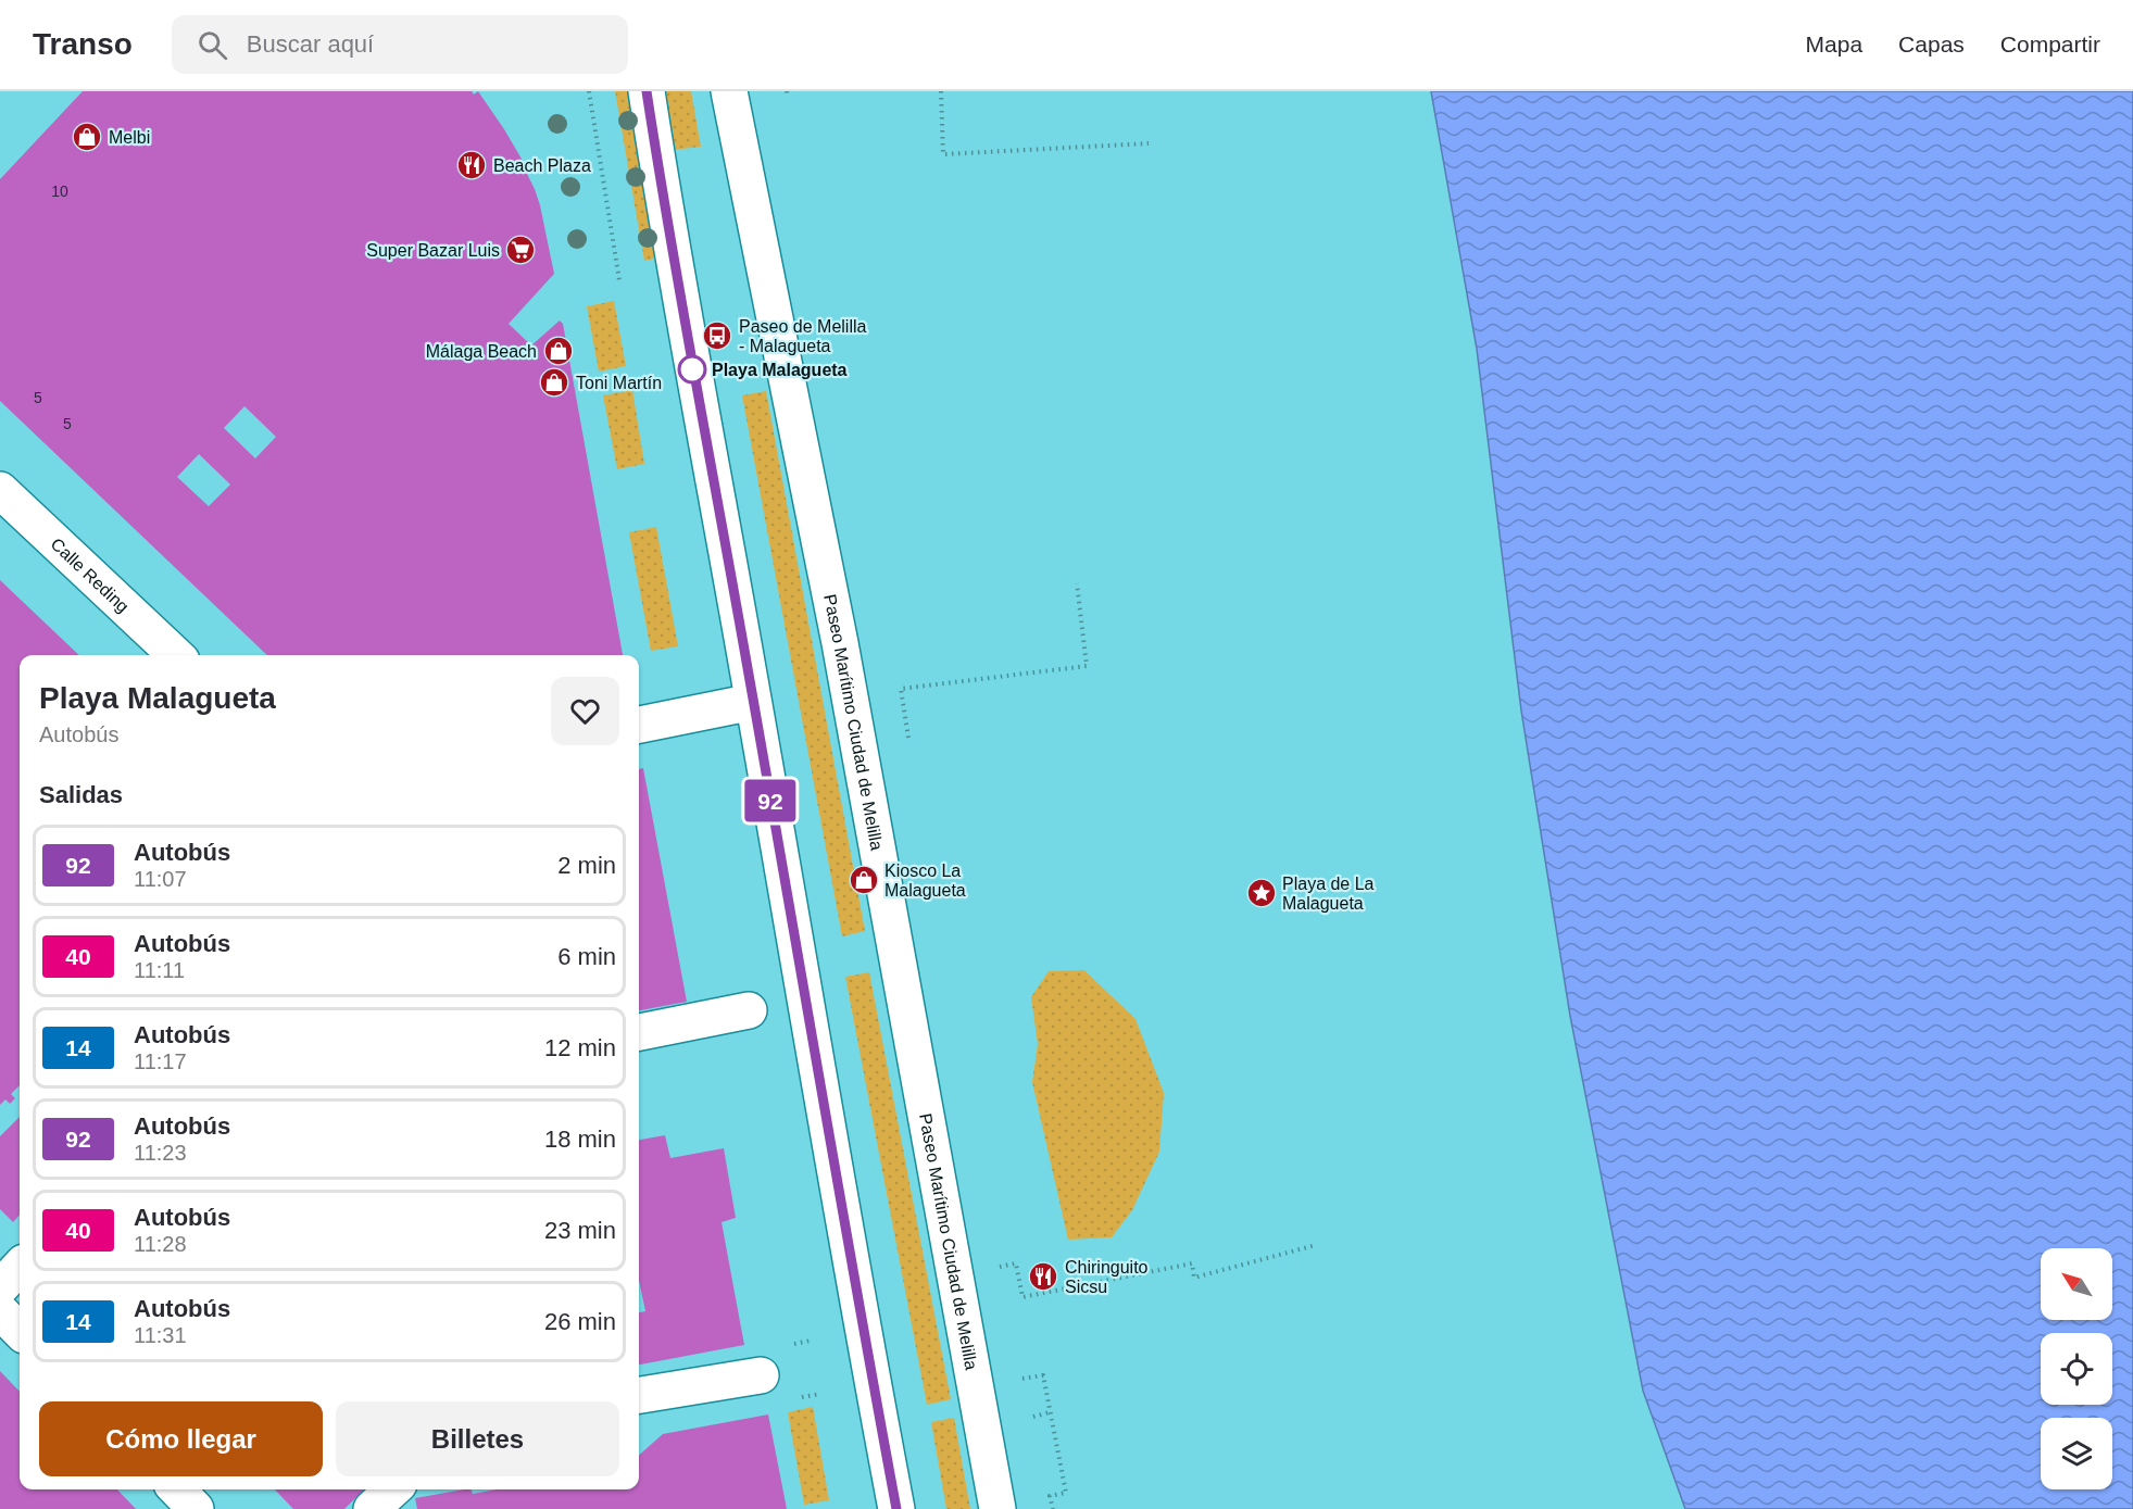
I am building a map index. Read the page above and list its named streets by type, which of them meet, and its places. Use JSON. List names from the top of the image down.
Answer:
{
  "streets": {
    "street": ["Calle Reding", "Paseo Marítimo Ciudad de Melilla"]
  },
  "places": {
    "shop": [
      "Melbi",
      "Málaga Beach",
      "Toni Martín",
      "Kiosco La Malagueta"
    ],
    "restaurant": ["Beach Plaza", "Chiringuito Sicsu"],
    "supermarket": ["Super Bazar Luis"],
    "bus stop": ["Paseo de Melilla - Malagueta"],
    "other": ["Playa Malagueta"],
    "place": ["Playa de La Malagueta"]
  },
  "lines": ["bus line 92"],
  "house_numbers": ["10", "5", "5"],
  "north": "top left",
  "page": {
    "header": "Transo",
    "search": "Buscar aquí",
    "nav": ["Mapa", "Capas", "Compartir"],
    "on_map": "92",
    "heading": [
      ["Playa Malagueta", "Autobús"],
      "Salidas"
    ],
    "list": [
      {
        "mark": "92",
        "name": "Autobús",
        "note": "11:07",
        "value": "2 min"
      },
      {
        "mark": "40",
        "name": "Autobús",
        "note": "11:11",
        "value": "6 min"
      },
      {
        "mark": "14",
        "name": "Autobús",
        "note": "11:17",
        "value": "12 min"
      },
      {
        "mark": "92",
        "name": "Autobús",
        "note": "11:23",
        "value": "18 min"
      },
      {
        "mark": "40",
        "name": "Autobús",
        "note": "11:28",
        "value": "23 min"
      },
      {
        "mark": "14",
        "name": "Autobús",
        "note": "11:31",
        "value": "26 min"
      }
    ],
    "buttons": ["Cómo llegar", "Billetes"]
  }
}
